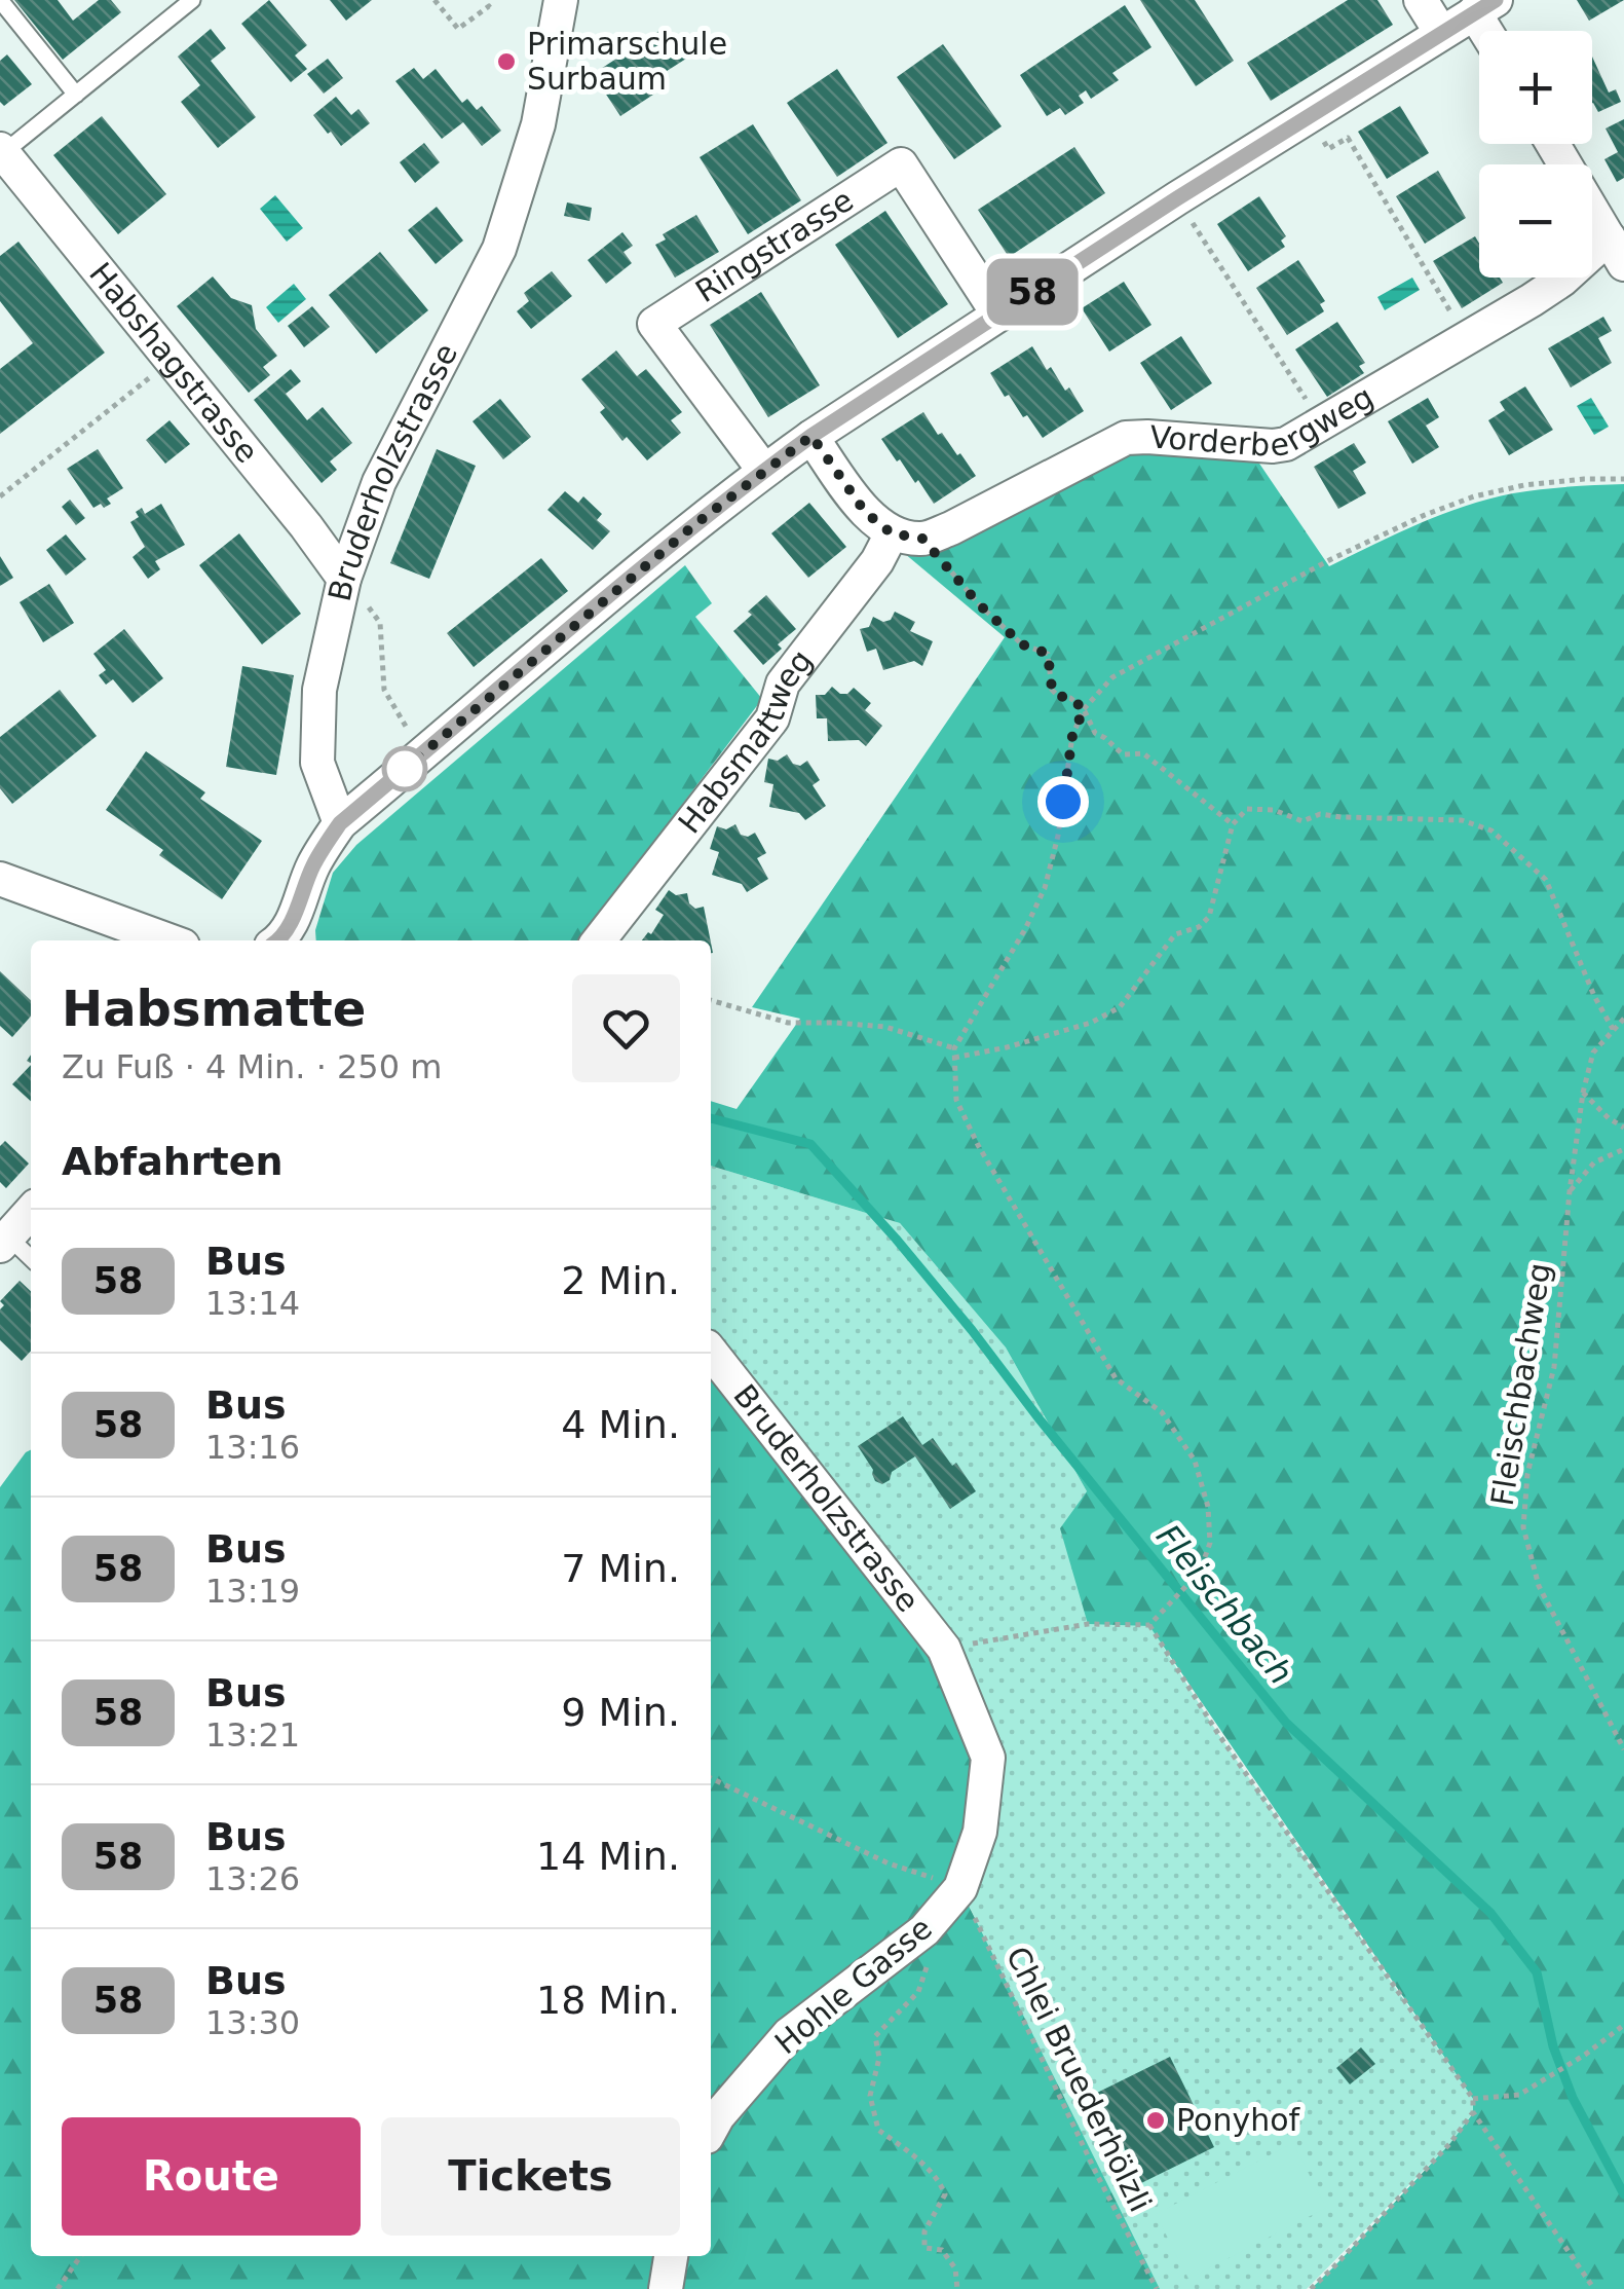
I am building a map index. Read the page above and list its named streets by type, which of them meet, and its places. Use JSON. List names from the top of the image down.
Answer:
{
  "streets": {
    "street": [
      "Ringstrasse",
      "Habshagstrasse",
      "Vorderbergweg",
      "Bruderholzstrasse",
      "Habsmattweg",
      "Hohle Gasse"
    ],
    "path": ["Fleischbachweg", "Chlei Bruederhölzli"]
  },
  "crossings": [
    ["Habshagstrasse", "Bruderholzstrasse"],
    ["Vorderbergweg", "Habsmattweg"],
    ["Bruderholzstrasse", "Hohle Gasse"],
    ["Hohle Gasse", "Chlei Bruederhölzli"]
  ],
  "water": ["Fleischbach"],
  "places": ["Primarschule Surbaum", "Ponyhof"],
  "lines": ["bus line 58"],
  "page": {
    "on_map": "58",
    "map_buttons": ["+", "−"],
    "heading": [
      ["Habsmatte", "Zu Fuß · 4 Min. · 250 m"],
      "Abfahrten"
    ],
    "list": [
      {
        "mark": "58",
        "name": "Bus",
        "note": "13:14",
        "value": "2 Min."
      },
      {
        "mark": "58",
        "name": "Bus",
        "note": "13:16",
        "value": "4 Min."
      },
      {
        "mark": "58",
        "name": "Bus",
        "note": "13:19",
        "value": "7 Min."
      },
      {
        "mark": "58",
        "name": "Bus",
        "note": "13:21",
        "value": "9 Min."
      },
      {
        "mark": "58",
        "name": "Bus",
        "note": "13:26",
        "value": "14 Min."
      },
      {
        "mark": "58",
        "name": "Bus",
        "note": "13:30",
        "value": "18 Min."
      }
    ],
    "buttons": ["Route", "Tickets"]
  }
}
